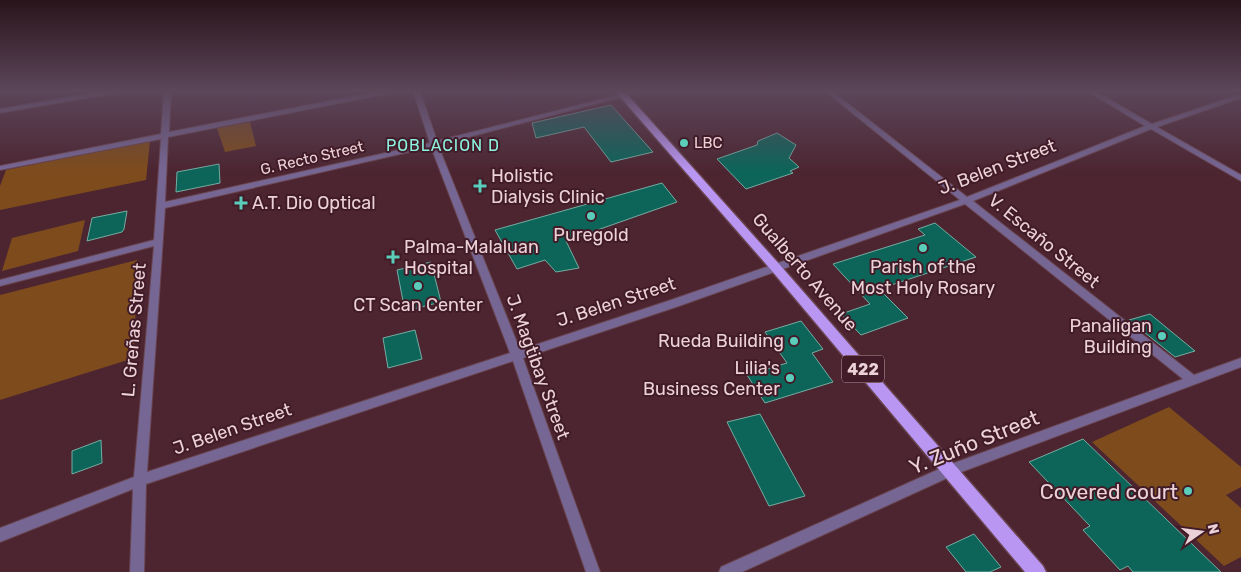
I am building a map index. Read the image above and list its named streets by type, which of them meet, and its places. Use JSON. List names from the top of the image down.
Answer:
{
  "streets": {
    "main road": ["Gualberto Avenue", "422"],
    "street": [
      "G. Recto Street",
      "J. Belen Street",
      "V. Escaño Street",
      "L. Greñas Street",
      "J. Magtibay Street",
      "Y. Zuño Street"
    ]
  },
  "crossings": [
    ["G. Recto Street", "L. Greñas Street"],
    ["G. Recto Street", "J. Magtibay Street"],
    ["J. Belen Street", "V. Escaño Street"],
    ["J. Belen Street", "Gualberto Avenue"],
    ["J. Belen Street", "L. Greñas Street"],
    ["J. Belen Street", "J. Magtibay Street"],
    ["V. Escaño Street", "Y. Zuño Street"],
    ["Gualberto Avenue", "Y. Zuño Street"]
  ],
  "districts": ["POBLACION D"],
  "places": {
    "other": [
      "LBC",
      "Puregold",
      "Parish of the Most Holy Rosary",
      "CT Scan Center",
      "Panaligan Building",
      "Rueda Building",
      "Lilia's Business Center",
      "Covered court"
    ],
    "health": ["Holistic Dialysis Clinic", "A.T. Dio Optical", "Palma-Malaluan Hospital"]
  },
  "north": "right"
}
